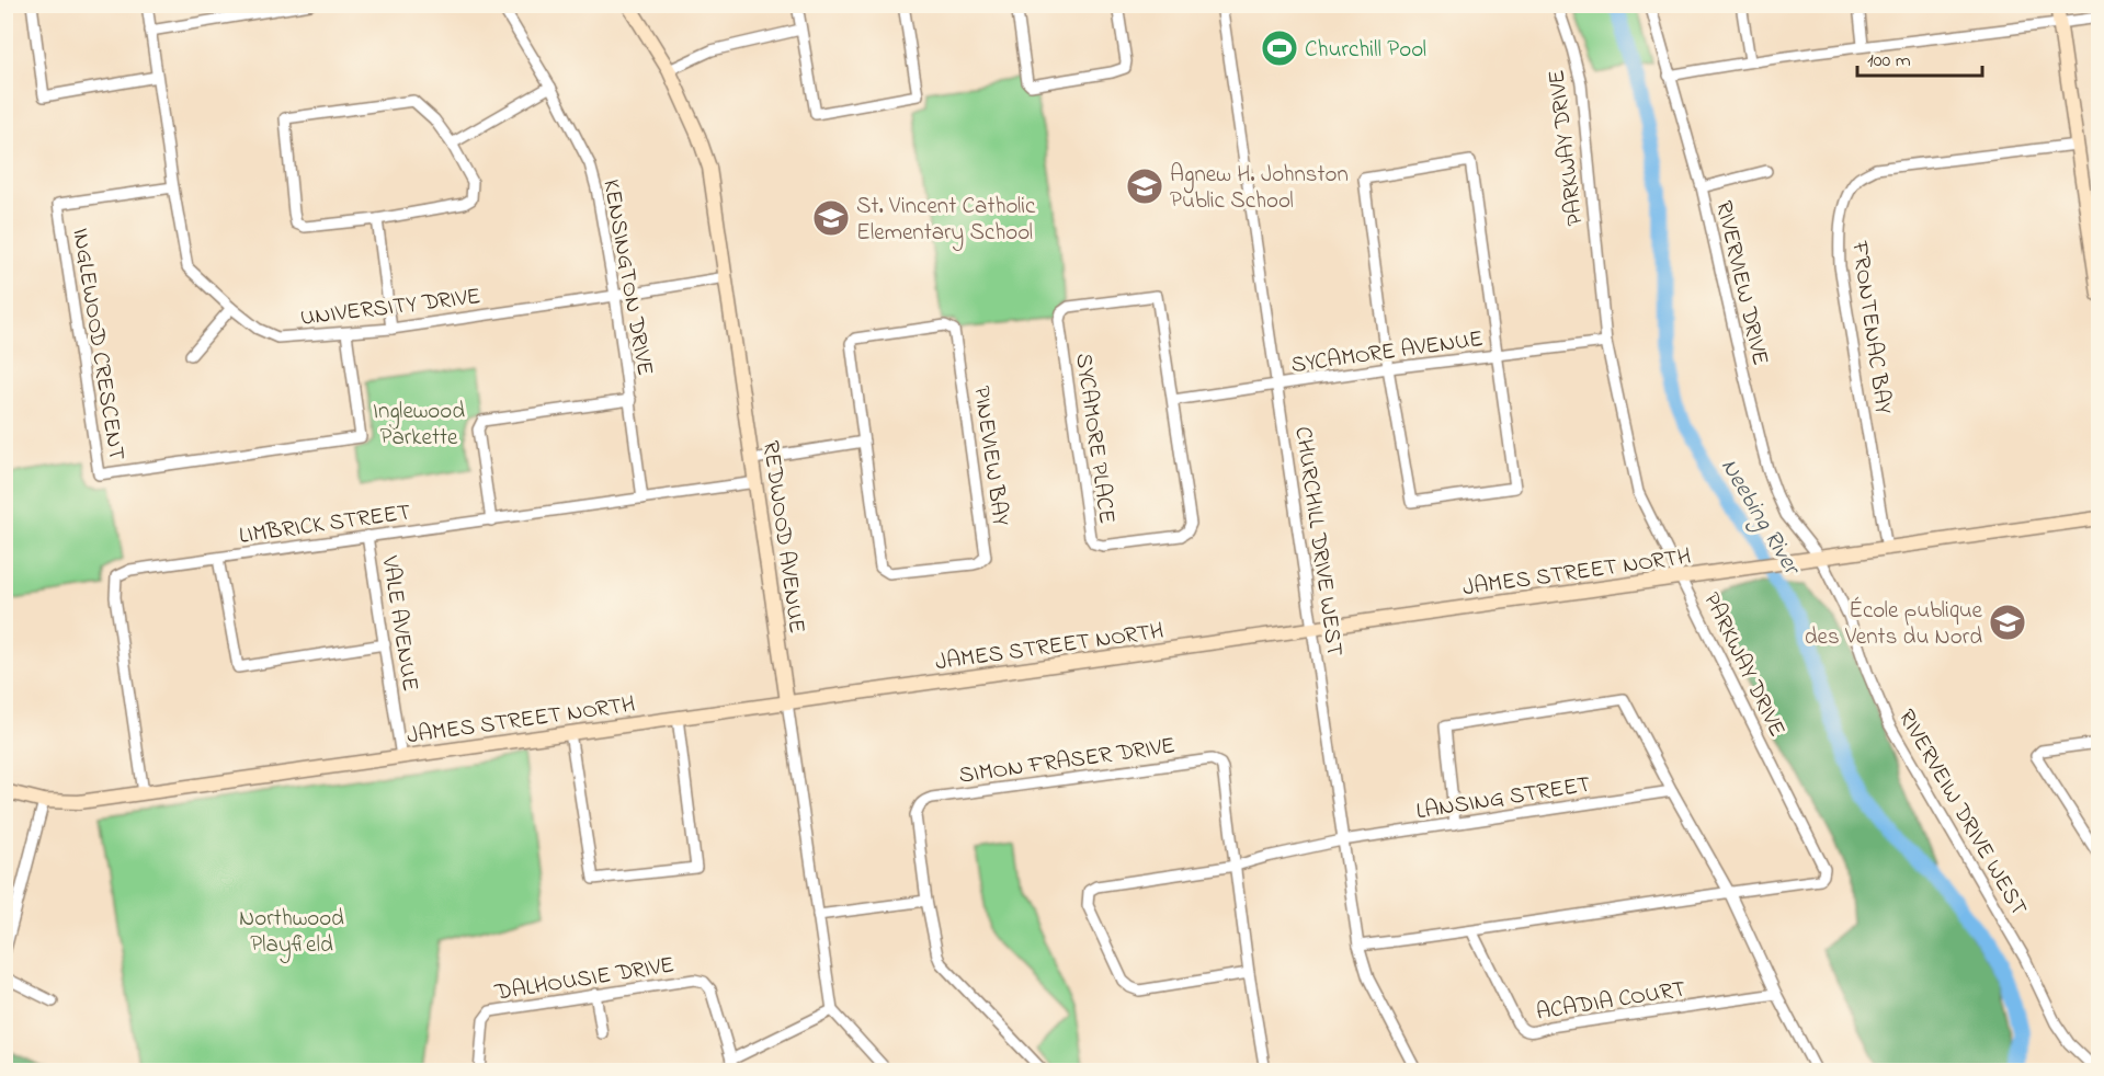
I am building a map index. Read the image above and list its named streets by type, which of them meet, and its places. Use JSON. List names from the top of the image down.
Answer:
{
  "streets": {
    "street": [
      "PARKWAY DRIVE",
      "KENSINGTON DRIVE",
      "RIVERVIEW DRIVE",
      "UNIVERSITY DRIVE",
      "FRONTENAC BAY",
      "INGLEWOOD CRESCENT",
      "SYCAMORE AVENUE",
      "SYCAMORE PLACE",
      "PINEVIEW BAY",
      "LIMBRICK STREET",
      "REDWOOD AVENUE",
      "CHURCHILL DRIVE WEST",
      "JAMES STREET NORTH",
      "VALE AVENUE",
      "SIMON FRASER DRIVE",
      "LANSING STREET",
      "RIVERVEIW DRIVE WEST",
      "DALHOUSIE DRIVE",
      "ACADIA COURT"
    ]
  },
  "crossings": [
    ["PARKWAY DRIVE", "SYCAMORE AVENUE"],
    ["PARKWAY DRIVE", "CHURCHILL DRIVE WEST"],
    ["PARKWAY DRIVE", "JAMES STREET NORTH"],
    ["PARKWAY DRIVE", "ACADIA COURT"],
    ["KENSINGTON DRIVE", "UNIVERSITY DRIVE"],
    ["KENSINGTON DRIVE", "LIMBRICK STREET"],
    ["RIVERVIEW DRIVE", "JAMES STREET NORTH"],
    ["RIVERVIEW DRIVE", "RIVERVEIW DRIVE WEST"],
    ["UNIVERSITY DRIVE", "INGLEWOOD CRESCENT"],
    ["UNIVERSITY DRIVE", "REDWOOD AVENUE"],
    ["FRONTENAC BAY", "JAMES STREET NORTH"],
    ["SYCAMORE AVENUE", "SYCAMORE PLACE"],
    ["SYCAMORE AVENUE", "CHURCHILL DRIVE WEST"],
    ["LIMBRICK STREET", "REDWOOD AVENUE"],
    ["LIMBRICK STREET", "JAMES STREET NORTH"],
    ["LIMBRICK STREET", "VALE AVENUE"],
    ["REDWOOD AVENUE", "JAMES STREET NORTH"],
    ["CHURCHILL DRIVE WEST", "JAMES STREET NORTH"],
    ["CHURCHILL DRIVE WEST", "LANSING STREET"],
    ["JAMES STREET NORTH", "VALE AVENUE"],
    ["JAMES STREET NORTH", "RIVERVEIW DRIVE WEST"],
    ["SIMON FRASER DRIVE", "LANSING STREET"]
  ],
  "water": ["Neebing River"],
  "parks": ["Inglewood Parkette", "Northwood Playfield"],
  "places": {
    "sports": ["Churchill Pool"],
    "school or university": ["Agnew H. Johnston Public School", "St. Vincent Catholic Elementary School", "École publique des Vents du Nord"]
  },
  "scale_bar": "100 m"
}
